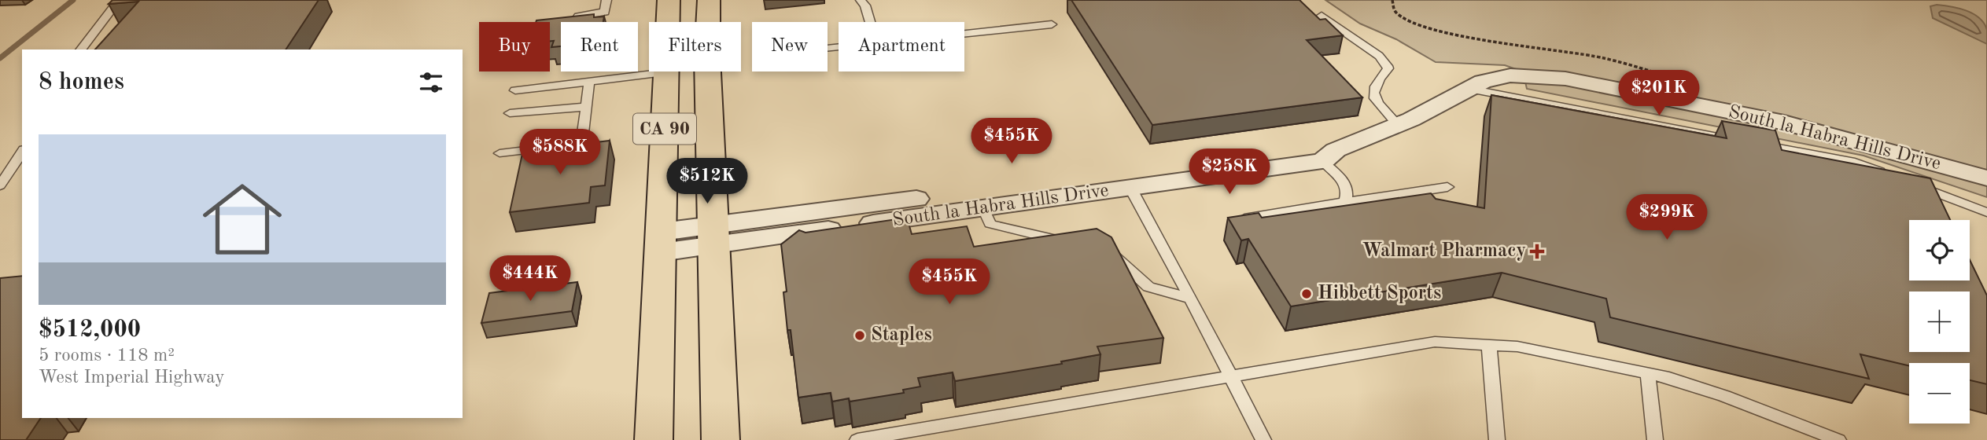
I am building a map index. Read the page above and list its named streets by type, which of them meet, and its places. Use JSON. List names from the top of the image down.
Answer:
{
  "streets": {
    "main road": ["CA 90"],
    "street": ["South la Habra Hills Drive"]
  },
  "crossings": [
    ["CA 90", "South la Habra Hills Drive"]
  ],
  "places": {
    "health": ["Walmart Pharmacy"],
    "other": ["Hibbett Sports", "Staples"]
  },
  "page": {
    "chip": [
      "Buy",
      "Rent",
      "Filters",
      "New",
      "Apartment"
    ],
    "heading": "8 homes",
    "price": [
      "$201K",
      "$455K",
      "$588K",
      "$258K",
      "$512K",
      "$299K",
      "$444K",
      "$455K"
    ],
    "list": [
      {
        "name": "$512,000",
        "note": "5 rooms · 118 m² · West Imperial Highway"
      }
    ],
    "map_buttons": ["+", "−"]
  }
}
